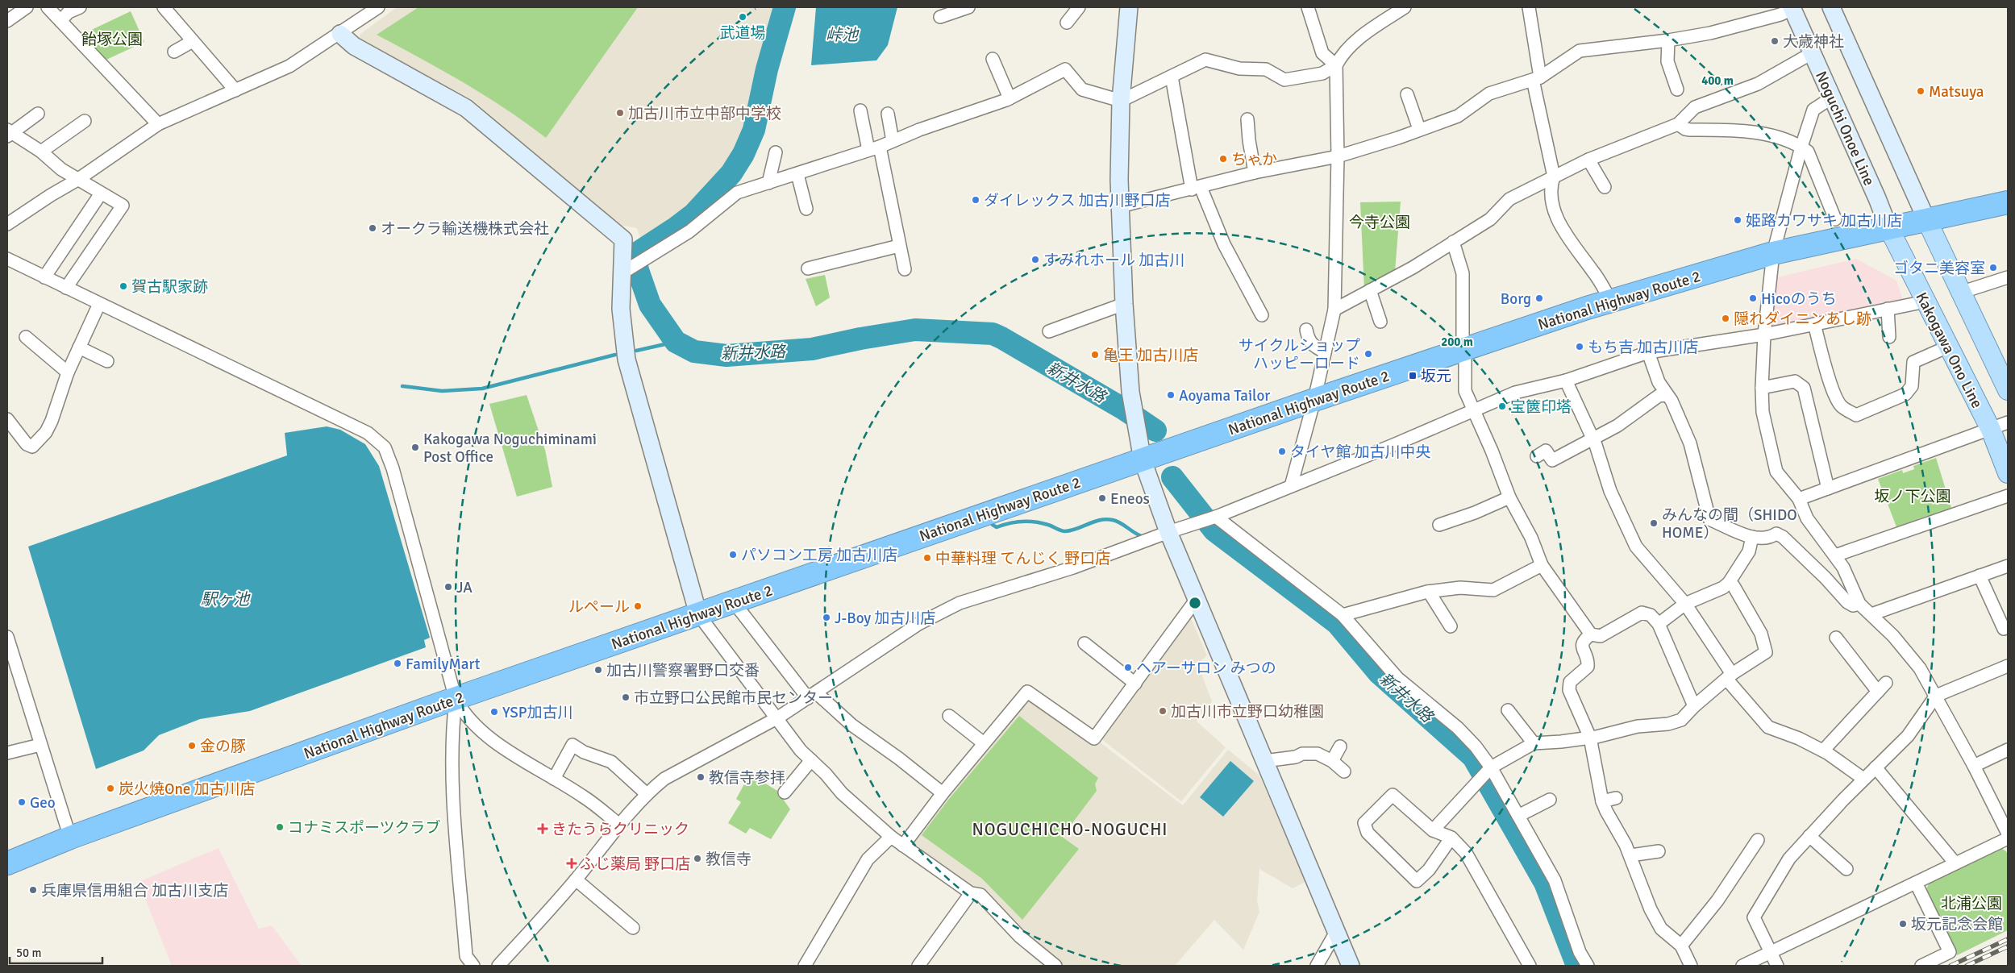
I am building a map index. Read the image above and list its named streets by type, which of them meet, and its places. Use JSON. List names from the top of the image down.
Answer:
{
  "streets": {
    "highway": ["National Highway Route 2"],
    "main road": ["Kakogawa Ono Line"],
    "street": ["Noguchi Onoe Line"]
  },
  "crossings": [
    ["Noguchi Onoe Line", "National Highway Route 2"],
    ["Noguchi Onoe Line", "Kakogawa Ono Line"],
    ["National Highway Route 2", "Kakogawa Ono Line"]
  ],
  "districts": ["NOGUCHICHO-NOGUCHI"],
  "water": ["峠池", "新井水路", "駅ヶ池"],
  "parks": [
    "飴塚公園",
    "今寺公園",
    "坂ノ下公園",
    "北浦公園"
  ],
  "places": {
    "other": [
      "武道場",
      "大歳神社",
      "Matsuya",
      "加古川市立中部中学校",
      "ちゃか",
      "ダイレックス 加古川野口店",
      "姫路カワサキ 加古川店",
      "オークラ輸送機株式会社",
      "すみれホール 加古川",
      "ゴタニ美容室",
      "賀古駅家跡",
      "Borg",
      "Hicoのうち",
      "隠れダイニンあし跡",
      "もち吉 加古川店",
      "サイクルショップ ハッピーロード",
      "亀王 加古川店",
      "Aoyama Tailor",
      "宝篋印塔",
      "Kakogawa Noguchiminami Post Office",
      "タイヤ館 加古川中央",
      "Eneos",
      "みんなの間（SHIDO HOME）",
      "パソコン工房 加古川店",
      "中華料理 てんじく 野口店",
      "JA",
      "ルペール",
      "J-Boy 加古川店",
      "FamilyMart",
      "ヘアーサロン みつの",
      "加古川警察署野口交番",
      "市立野口公民館市民センター",
      "加古川市立野口幼稚園",
      "YSP加古川",
      "金の豚",
      "教信寺参拝",
      "炭火焼One 加古川店",
      "Geo",
      "コナミスポーツクラブ",
      "教信寺",
      "兵庫県信用組合 加古川支店",
      "坂元記念会館"
    ],
    "transit": ["坂元"],
    "health": ["きたうらクリニック", "ふじ薬局 野口店"]
  },
  "scale_bar": "50 m",
  "rings": ["400 m", "200 m"]
}
